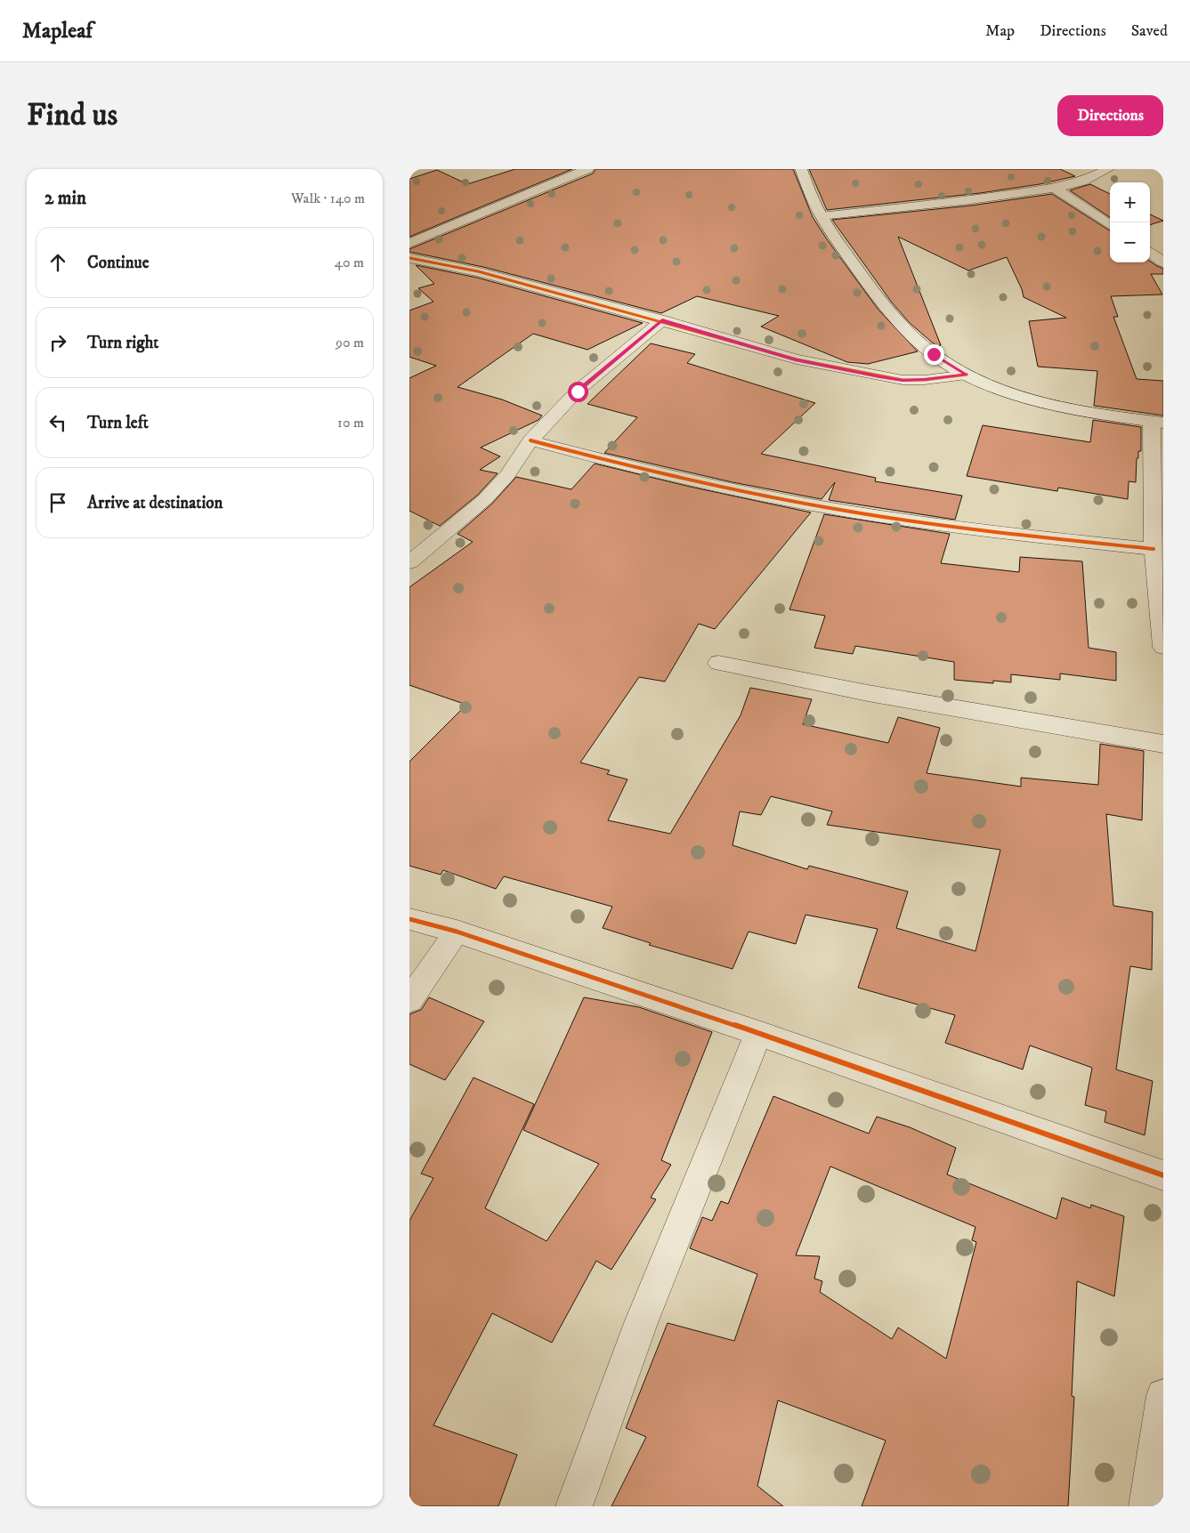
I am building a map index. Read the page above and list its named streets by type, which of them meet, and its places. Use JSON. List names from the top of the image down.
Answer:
{
  "page": {
    "header": "Mapleaf",
    "nav": ["Map", "Directions", "Saved"],
    "buttons": "Directions",
    "title": "Find us",
    "heading": ["2 min", "Walk · 140 m"],
    "map_buttons": ["+", "−"],
    "list": [
      ["Continue", "40 m"],
      ["Turn right", "90 m"],
      ["Turn left", "10 m"],
      "Arrive at destination"
    ]
  }
}
